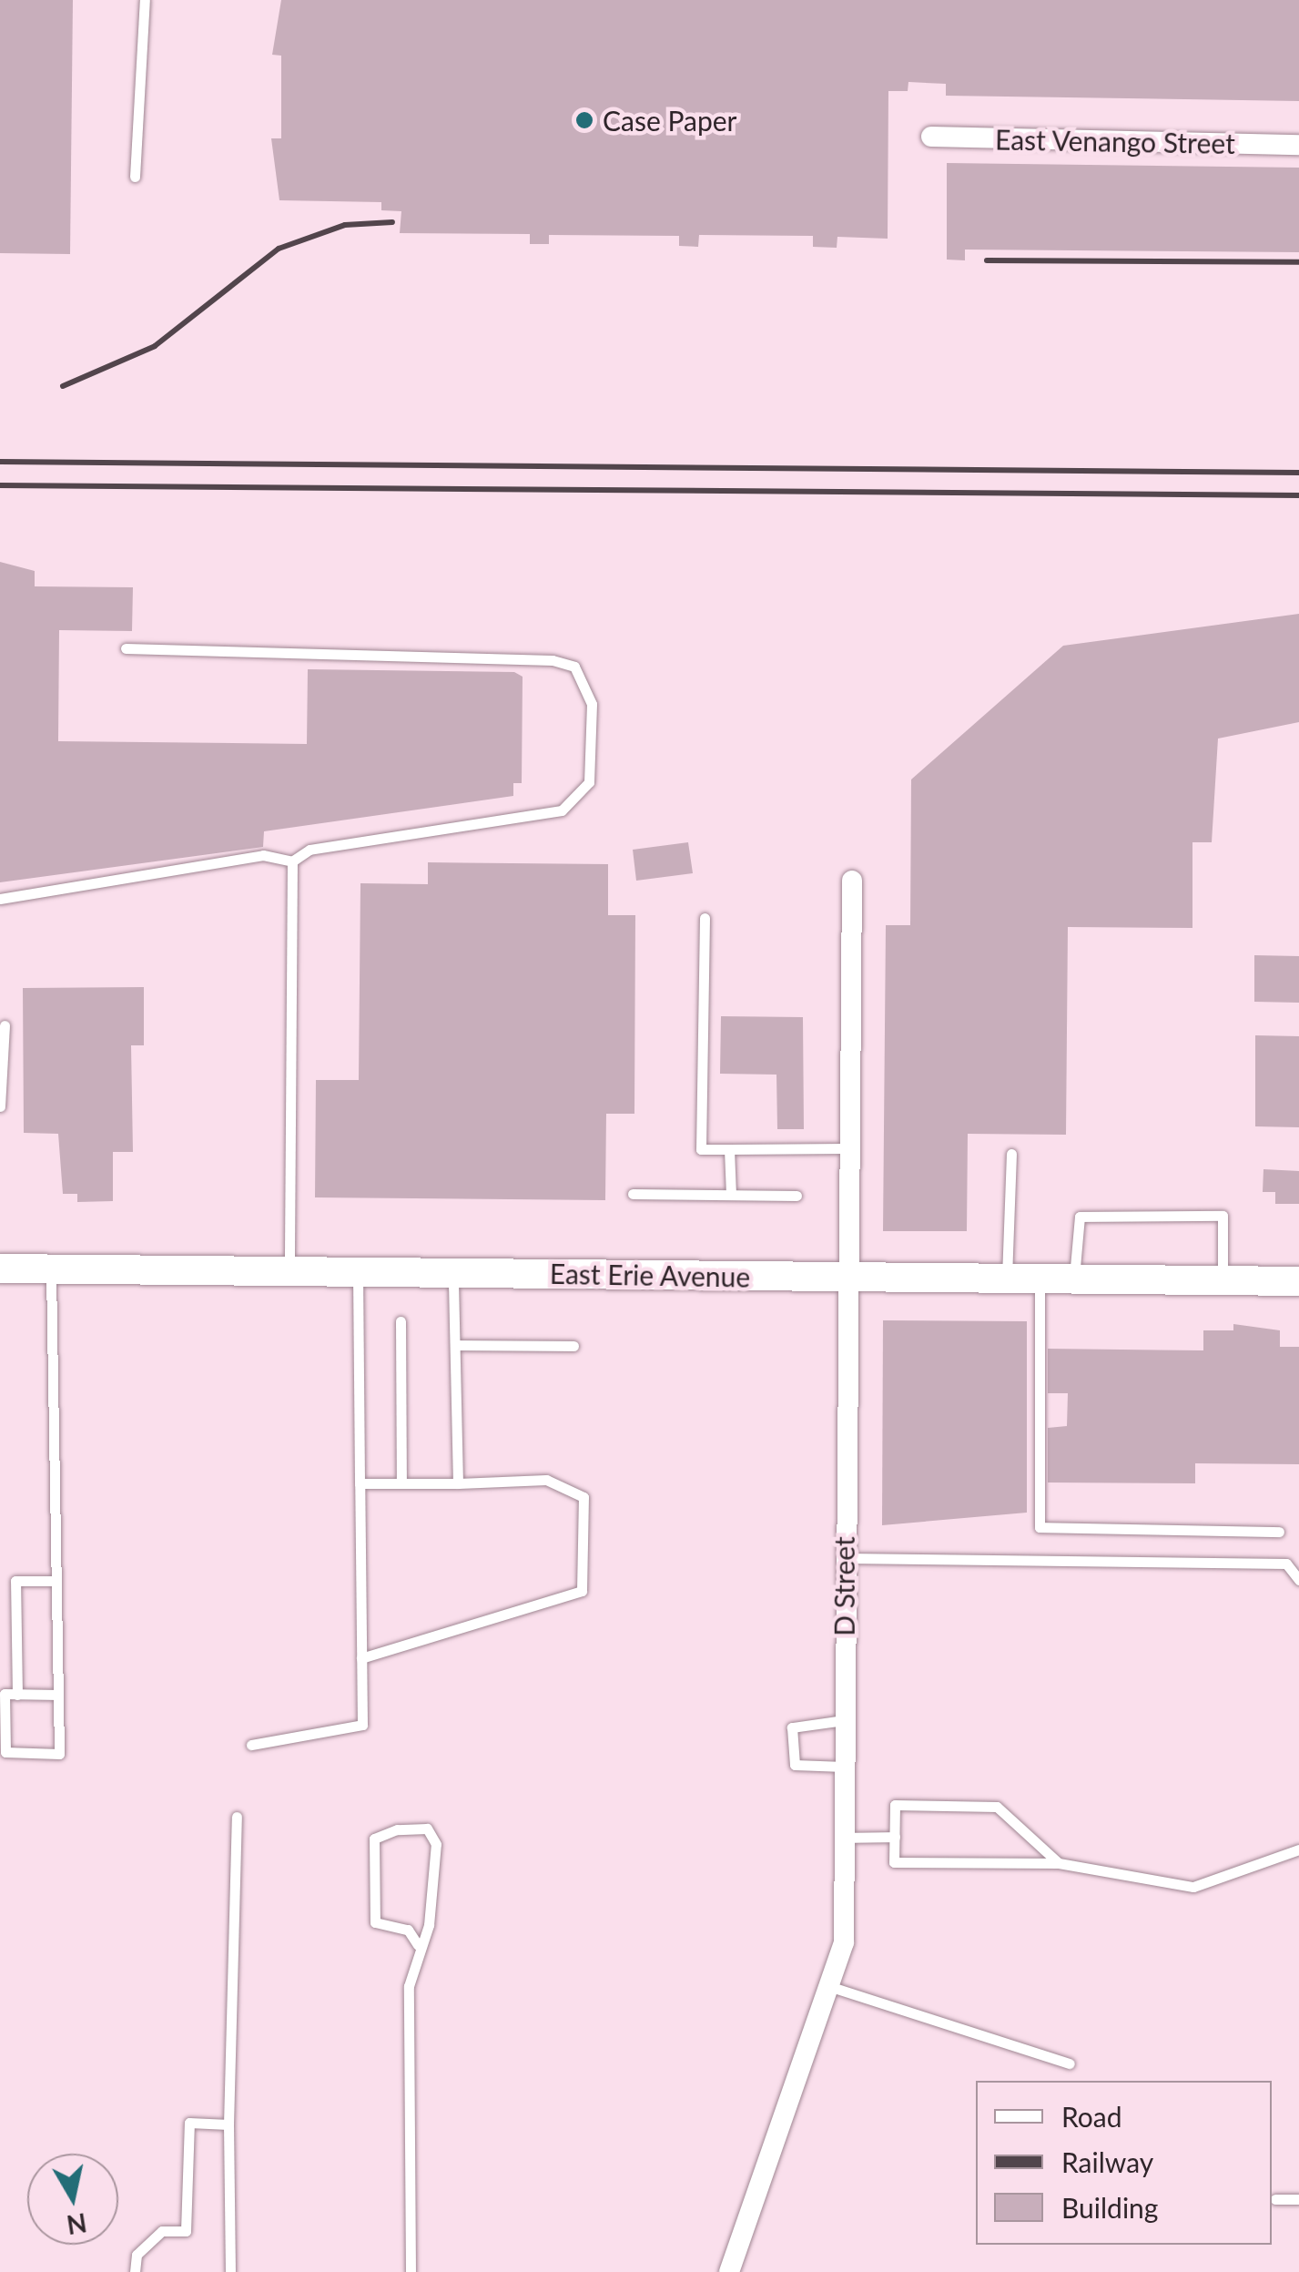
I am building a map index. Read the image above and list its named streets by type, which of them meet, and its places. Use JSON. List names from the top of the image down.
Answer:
{
  "streets": {
    "main road": ["East Erie Avenue"],
    "street": ["East Venango Street", "D Street"]
  },
  "crossings": [
    ["East Erie Avenue", "D Street"]
  ],
  "places": ["Case Paper"],
  "legend": ["Road", "Railway", "Building"],
  "north": "bottom"
}
